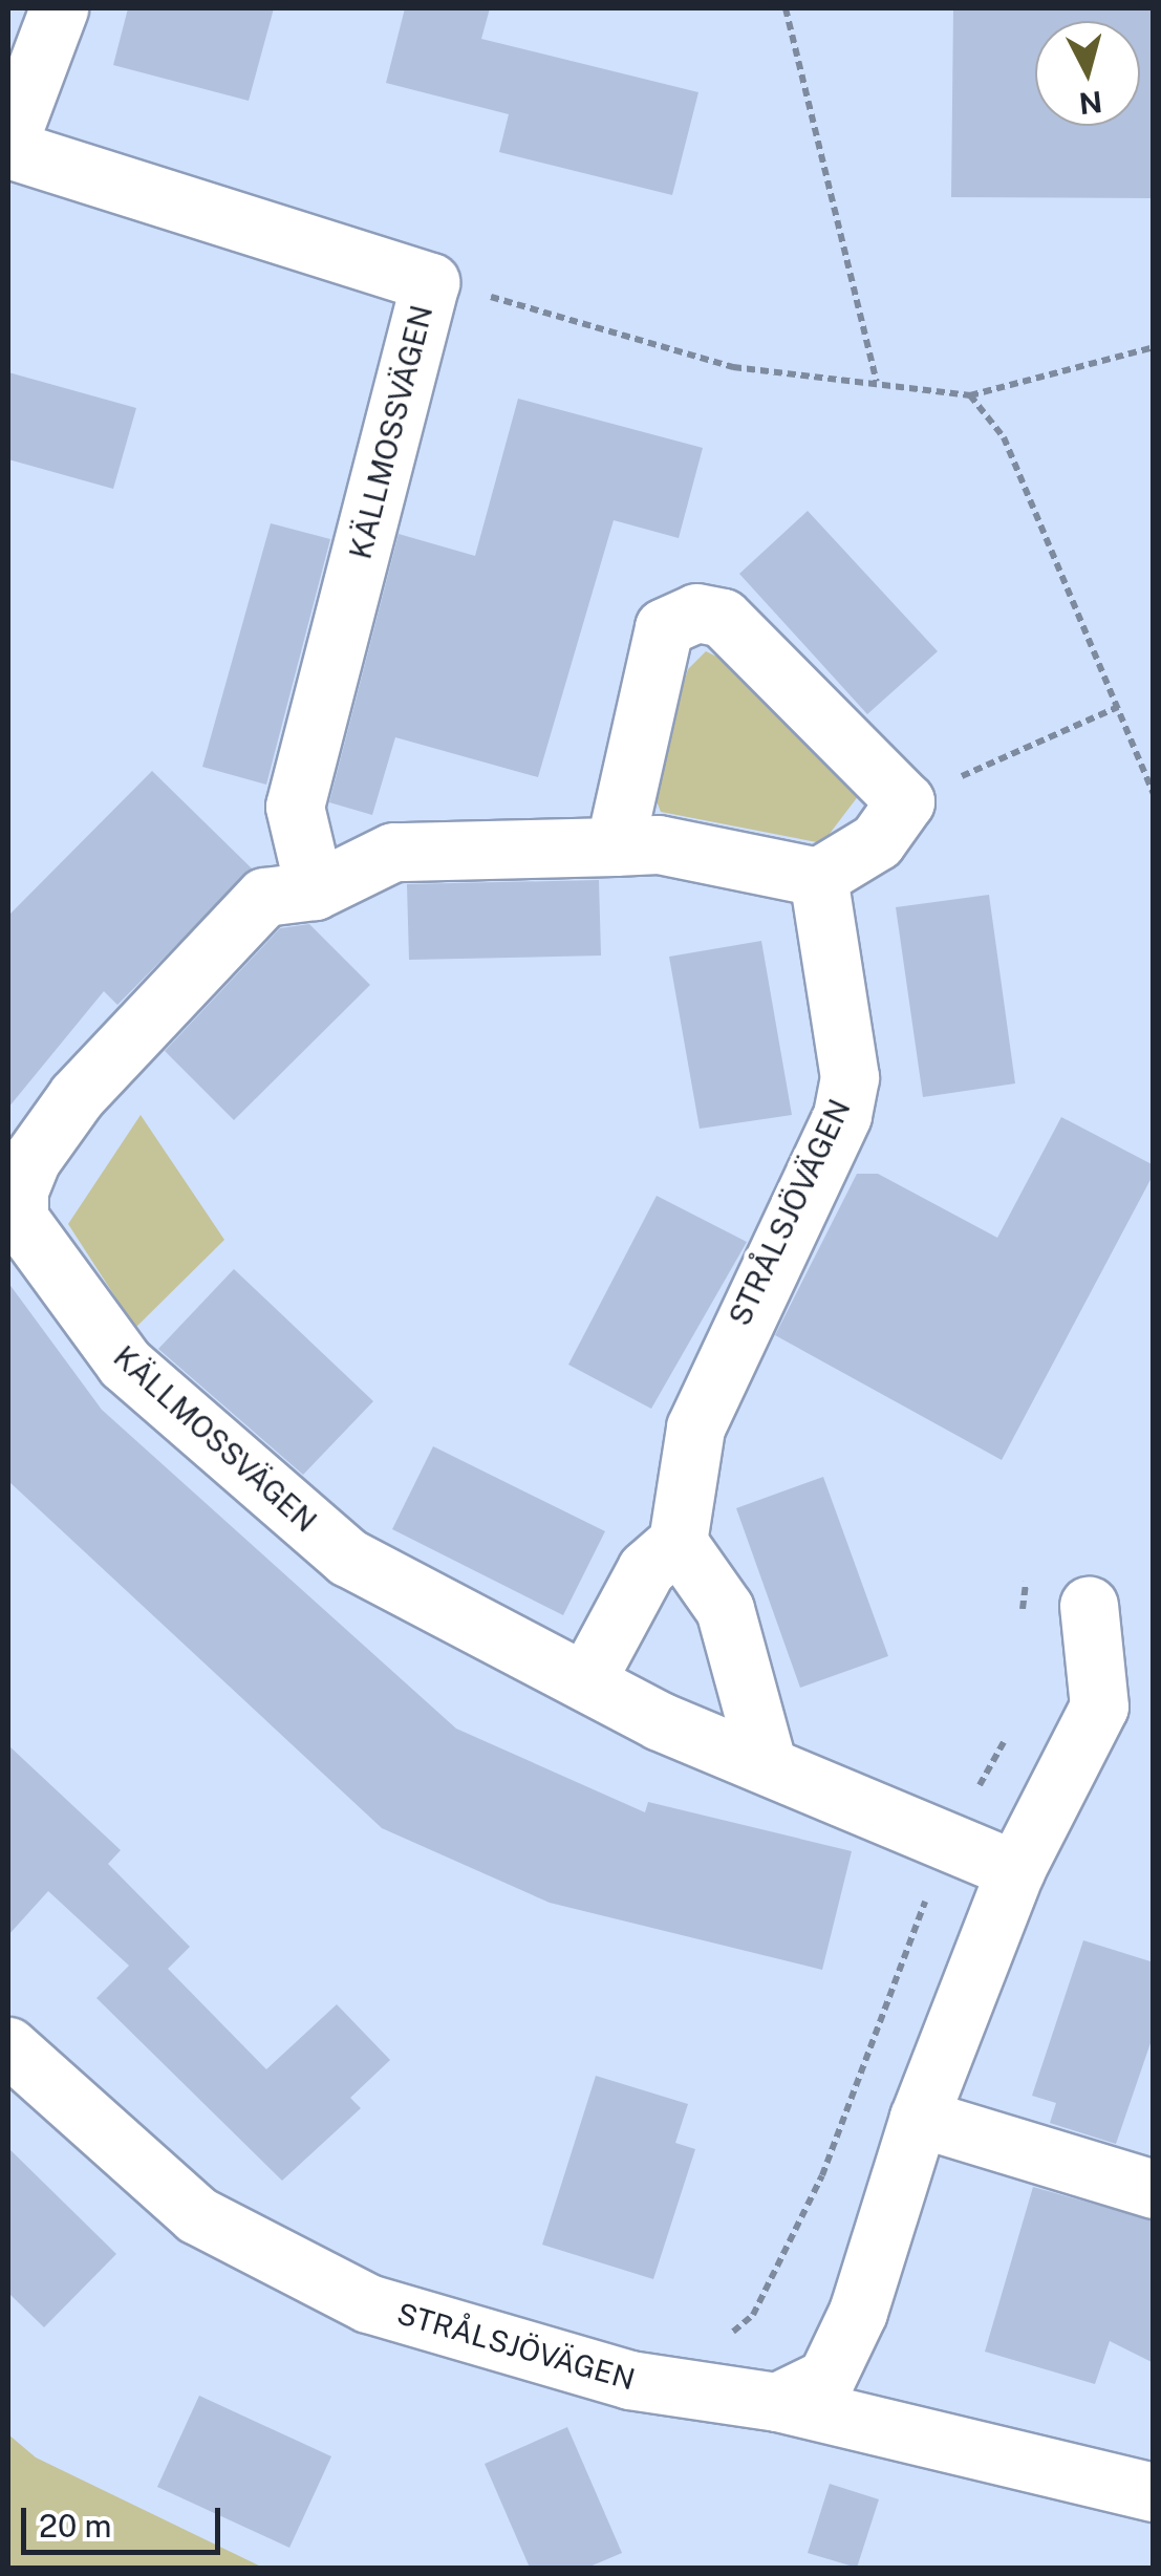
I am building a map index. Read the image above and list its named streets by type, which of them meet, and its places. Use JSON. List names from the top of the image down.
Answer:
{
  "streets": {
    "street": ["KÄLLMOSSVÄGEN", "STRÅLSJÖVÄGEN"]
  },
  "crossings": [
    ["KÄLLMOSSVÄGEN", "STRÅLSJÖVÄGEN"]
  ],
  "scale_bar": "20 m",
  "north": "bottom"
}
